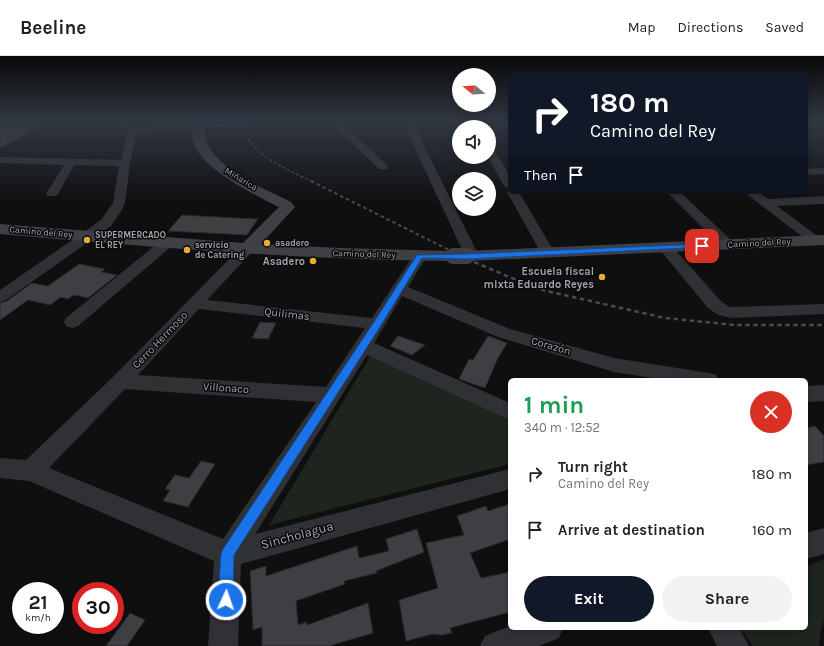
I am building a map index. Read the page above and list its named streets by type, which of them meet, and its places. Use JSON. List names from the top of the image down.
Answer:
{
  "streets": {
    "street": [
      "Miñarica",
      "Camino del Rey",
      "Quilimas",
      "Cerro Hermoso",
      "Corazón",
      "Villonaco",
      "Sincholagua"
    ]
  },
  "crossings": [
    ["Miñarica", "Cerro Hermoso"],
    ["Camino del Rey", "Cerro Hermoso"],
    ["Quilimas", "Cerro Hermoso"],
    ["Cerro Hermoso", "Villonaco"]
  ],
  "places": [
    "SUPERMERCADO EL REY",
    "asadero",
    "servicio de Catering",
    "Asadero",
    "Escuela fiscal mixta Eduardo Reyes"
  ],
  "north": "left",
  "page": {
    "header": "Beeline",
    "nav": ["Map", "Directions", "Saved"],
    "turn": ["180 m", "Camino del Rey"],
    "then": "Then",
    "heading": ["1 min", "340 m · 12:52"],
    "list": [
      {
        "name": "Turn right",
        "note": "Camino del Rey",
        "value": "180 m"
      },
      {
        "name": "Arrive at destination",
        "value": "160 m"
      }
    ],
    "buttons": ["Exit", "Share"],
    "speed": "21 km/h",
    "limit": "30"
  }
}
